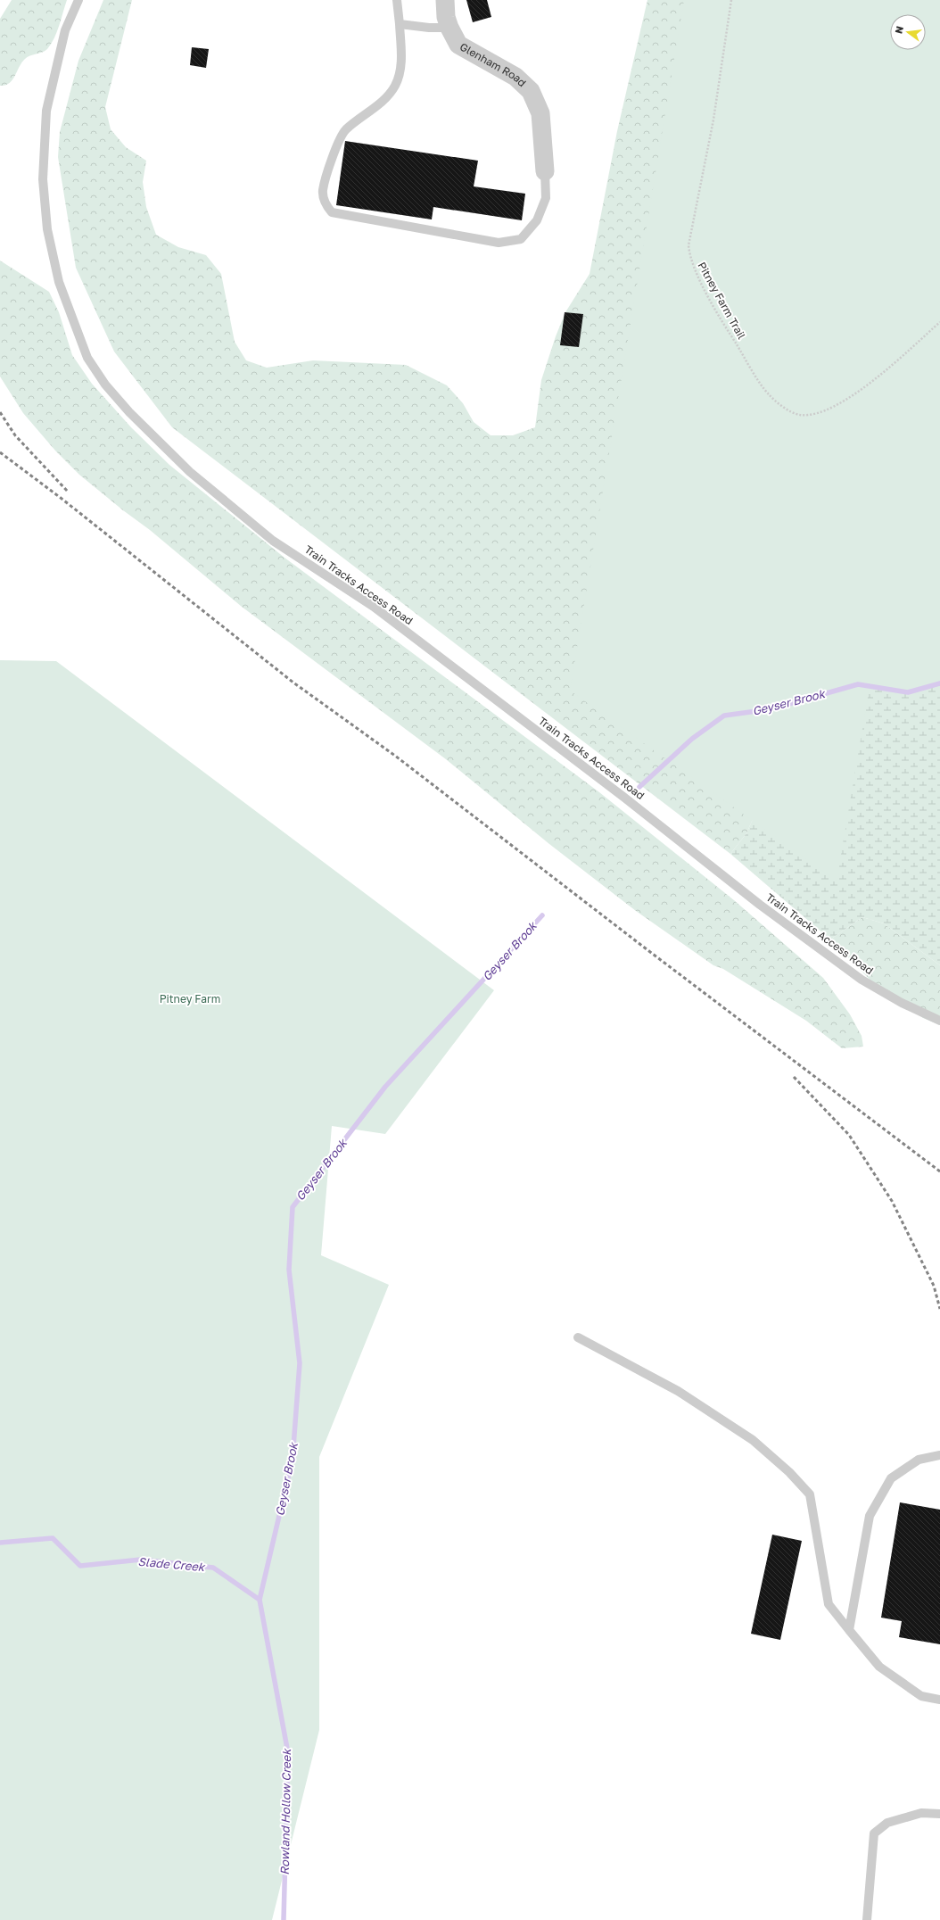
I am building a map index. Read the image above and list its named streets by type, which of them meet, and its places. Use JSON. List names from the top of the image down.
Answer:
{
  "streets": {
    "street": ["Glenham Road"],
    "lane": ["Train Tracks Access Road"],
    "path": ["Pitney Farm Trail"]
  },
  "water": ["Geyser Brook", "Slade Creek", "Rowland Hollow Creek"],
  "parks": ["Pitney Farm"],
  "north": "left"
}
